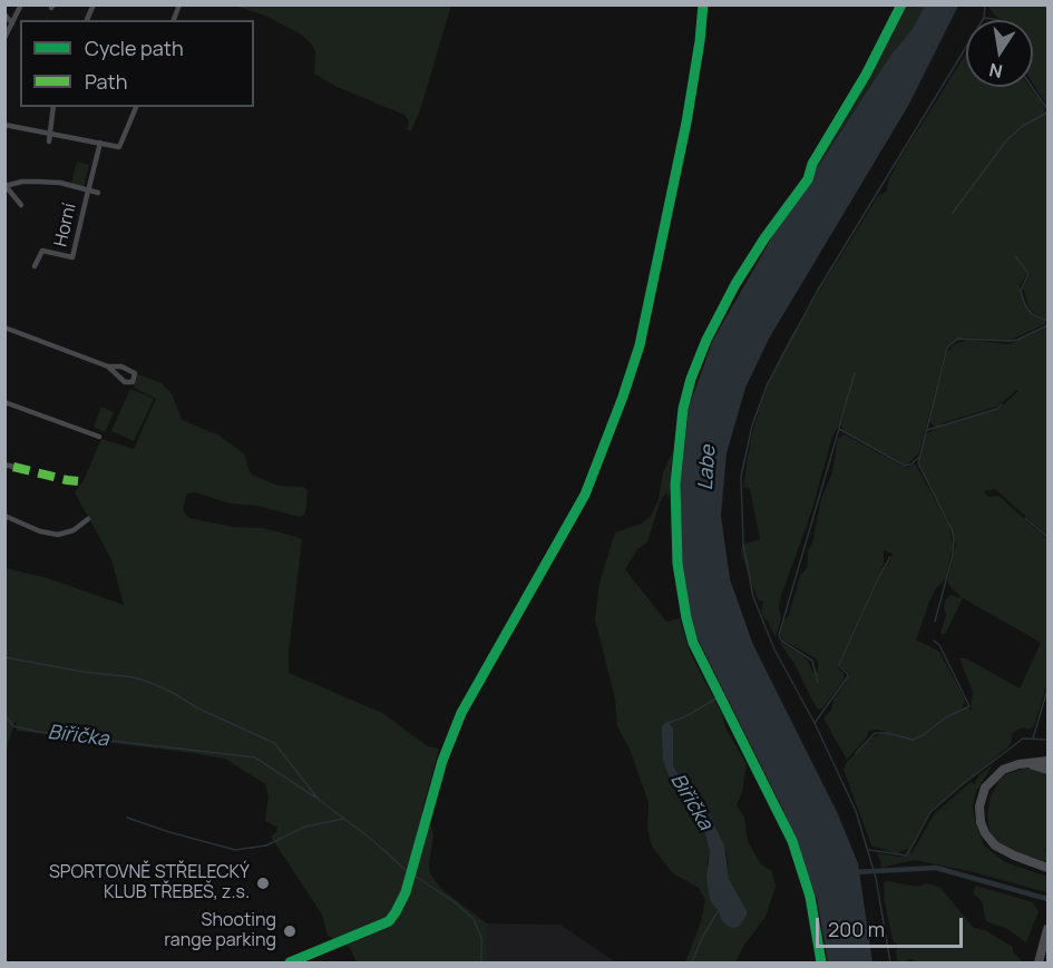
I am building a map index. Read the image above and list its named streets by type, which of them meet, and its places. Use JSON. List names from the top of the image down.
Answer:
{
  "streets": {
    "street": ["Horní"]
  },
  "water": ["Labe", "Biřička"],
  "places": ["SPORTOVNĚ STŘELECKÝ KLUB TŘEBEŠ, z.s.", "Shooting range parking"],
  "legend": ["Cycle path", "Path"],
  "scale_bar": "200 m",
  "north": "bottom"
}
